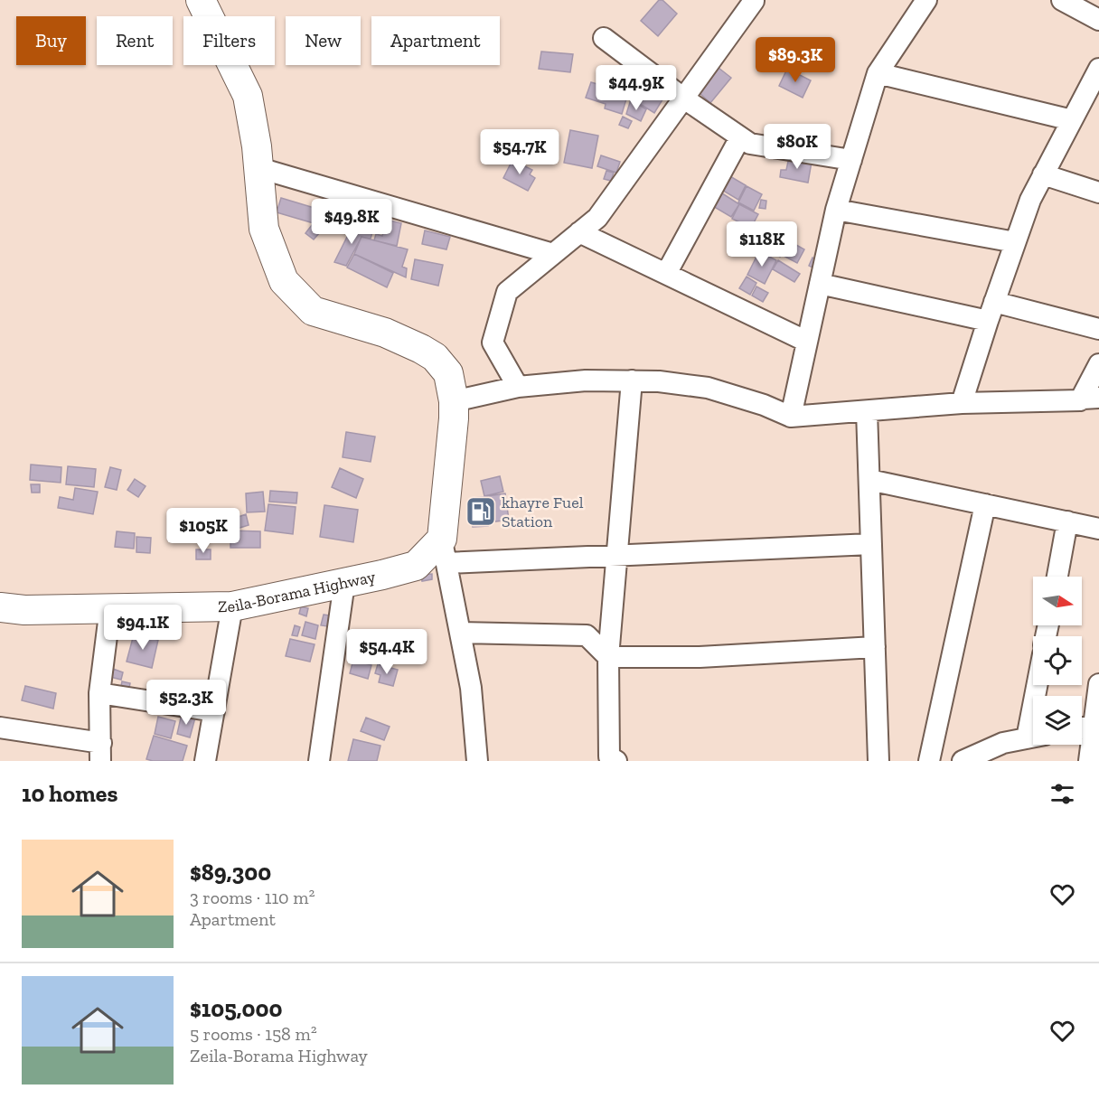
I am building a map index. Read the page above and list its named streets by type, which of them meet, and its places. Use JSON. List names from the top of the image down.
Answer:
{
  "streets": {
    "highway": ["Zeila-Borama Highway"]
  },
  "places": {
    "fuel station": ["khayre Fuel Station"]
  },
  "north": "right",
  "page": {
    "chip": [
      "Buy",
      "Rent",
      "Filters",
      "New",
      "Apartment"
    ],
    "price": [
      "$89.3K",
      "$44.9K",
      "$80K",
      "$54.7K",
      "$49.8K",
      "$118K",
      "$105K",
      "$94.1K",
      "$54.4K",
      "$52.3K"
    ],
    "heading": "10 homes",
    "list": [
      {
        "name": "$89,300",
        "note": "3 rooms · 110 m² · Apartment"
      },
      {
        "name": "$105,000",
        "note": "5 rooms · 158 m² · Zeila-Borama Highway"
      }
    ]
  }
}
